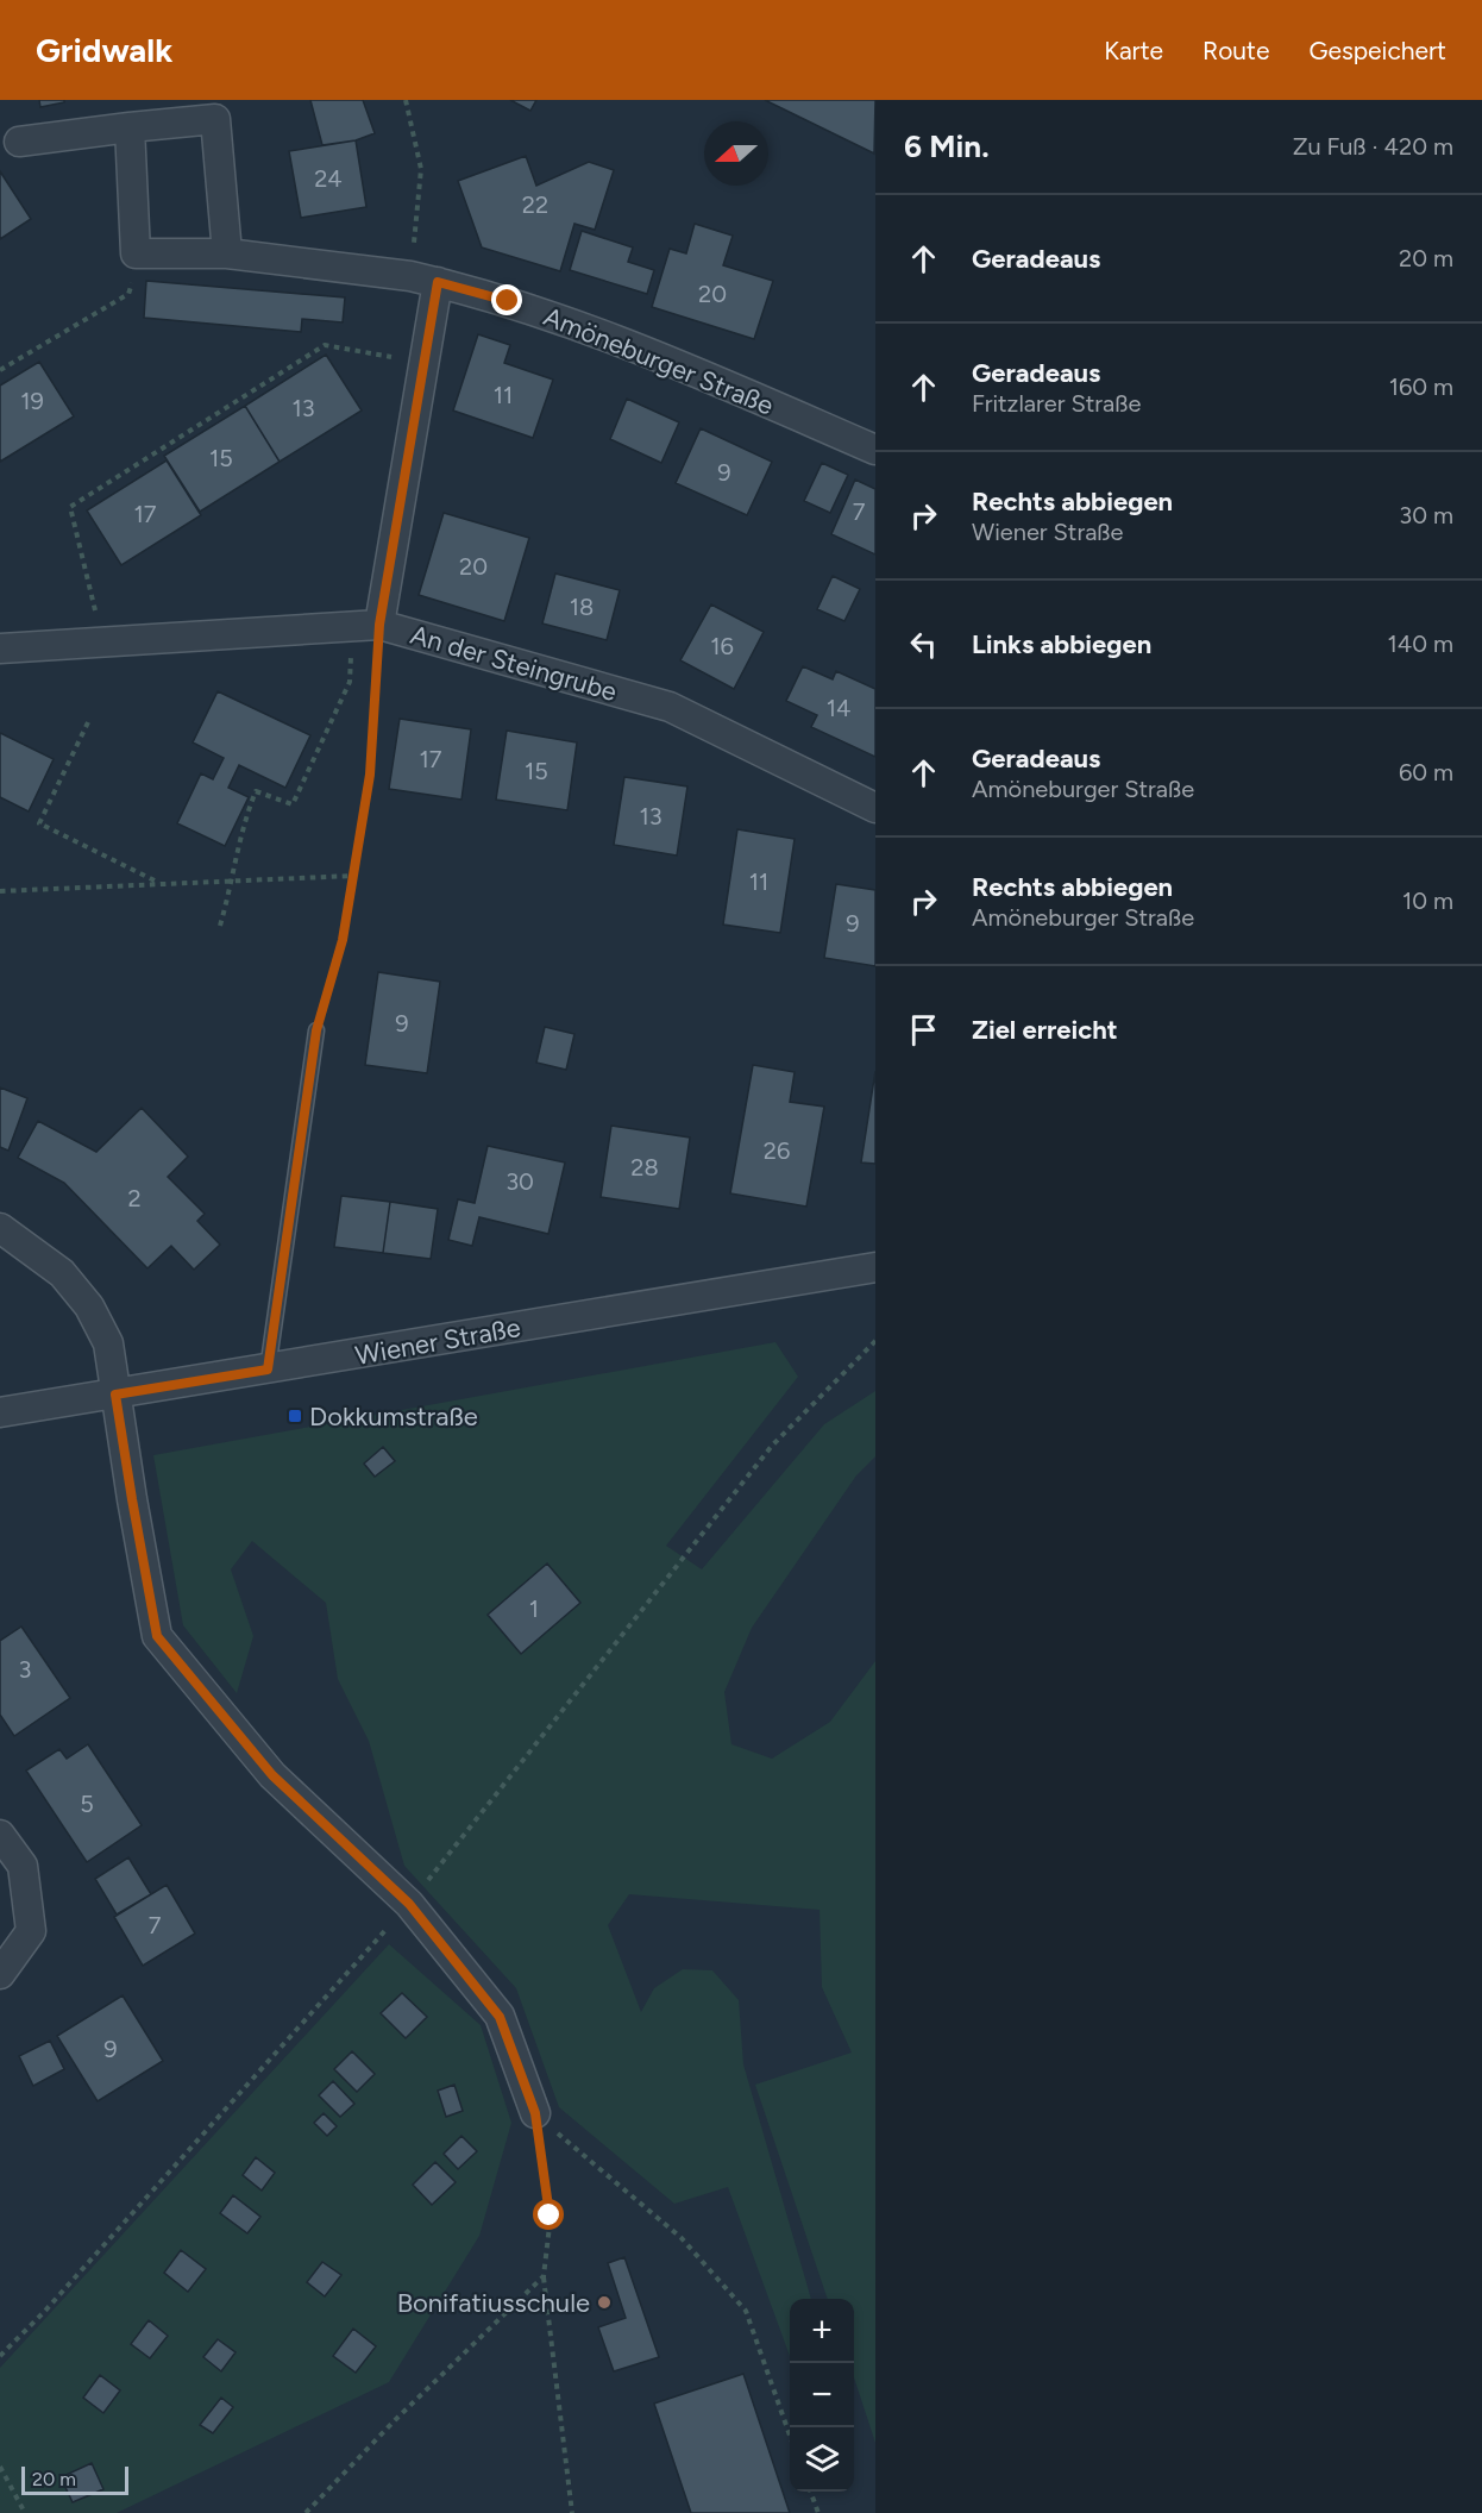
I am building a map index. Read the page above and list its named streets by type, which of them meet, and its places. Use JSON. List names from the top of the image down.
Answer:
{
  "streets": {
    "street": ["Amöneburger Straße", "An der Steingrube", "Wiener Straße"]
  },
  "places": {
    "transit": ["Dokkumstraße"],
    "other": ["Bonifatiusschule"]
  },
  "house_numbers": [
    "24",
    "22",
    "20",
    "11",
    "19",
    "13",
    "15",
    "9",
    "7",
    "17",
    "20",
    "18",
    "16",
    "14",
    "17",
    "15",
    "13",
    "11",
    "9",
    "9",
    "26",
    "28",
    "30",
    "2",
    "1",
    "3",
    "5",
    "7",
    "9"
  ],
  "scale_bar": "20 m",
  "north": "left",
  "page": {
    "header": "Gridwalk",
    "nav": ["Karte", "Route", "Gespeichert"],
    "heading": ["6 Min.", "Zu Fuß · 420 m"],
    "list": [
      ["Geradeaus", "20 m"],
      ["Geradeaus", "Fritzlarer Straße", "160 m"],
      ["Rechts abbiegen", "Wiener Straße", "30 m"],
      ["Links abbiegen", "140 m"],
      ["Geradeaus", "Amöneburger Straße", "60 m"],
      ["Rechts abbiegen", "Amöneburger Straße", "10 m"],
      "Ziel erreicht"
    ],
    "map_buttons": ["+", "−"],
    "scale": "20 m"
  }
}
